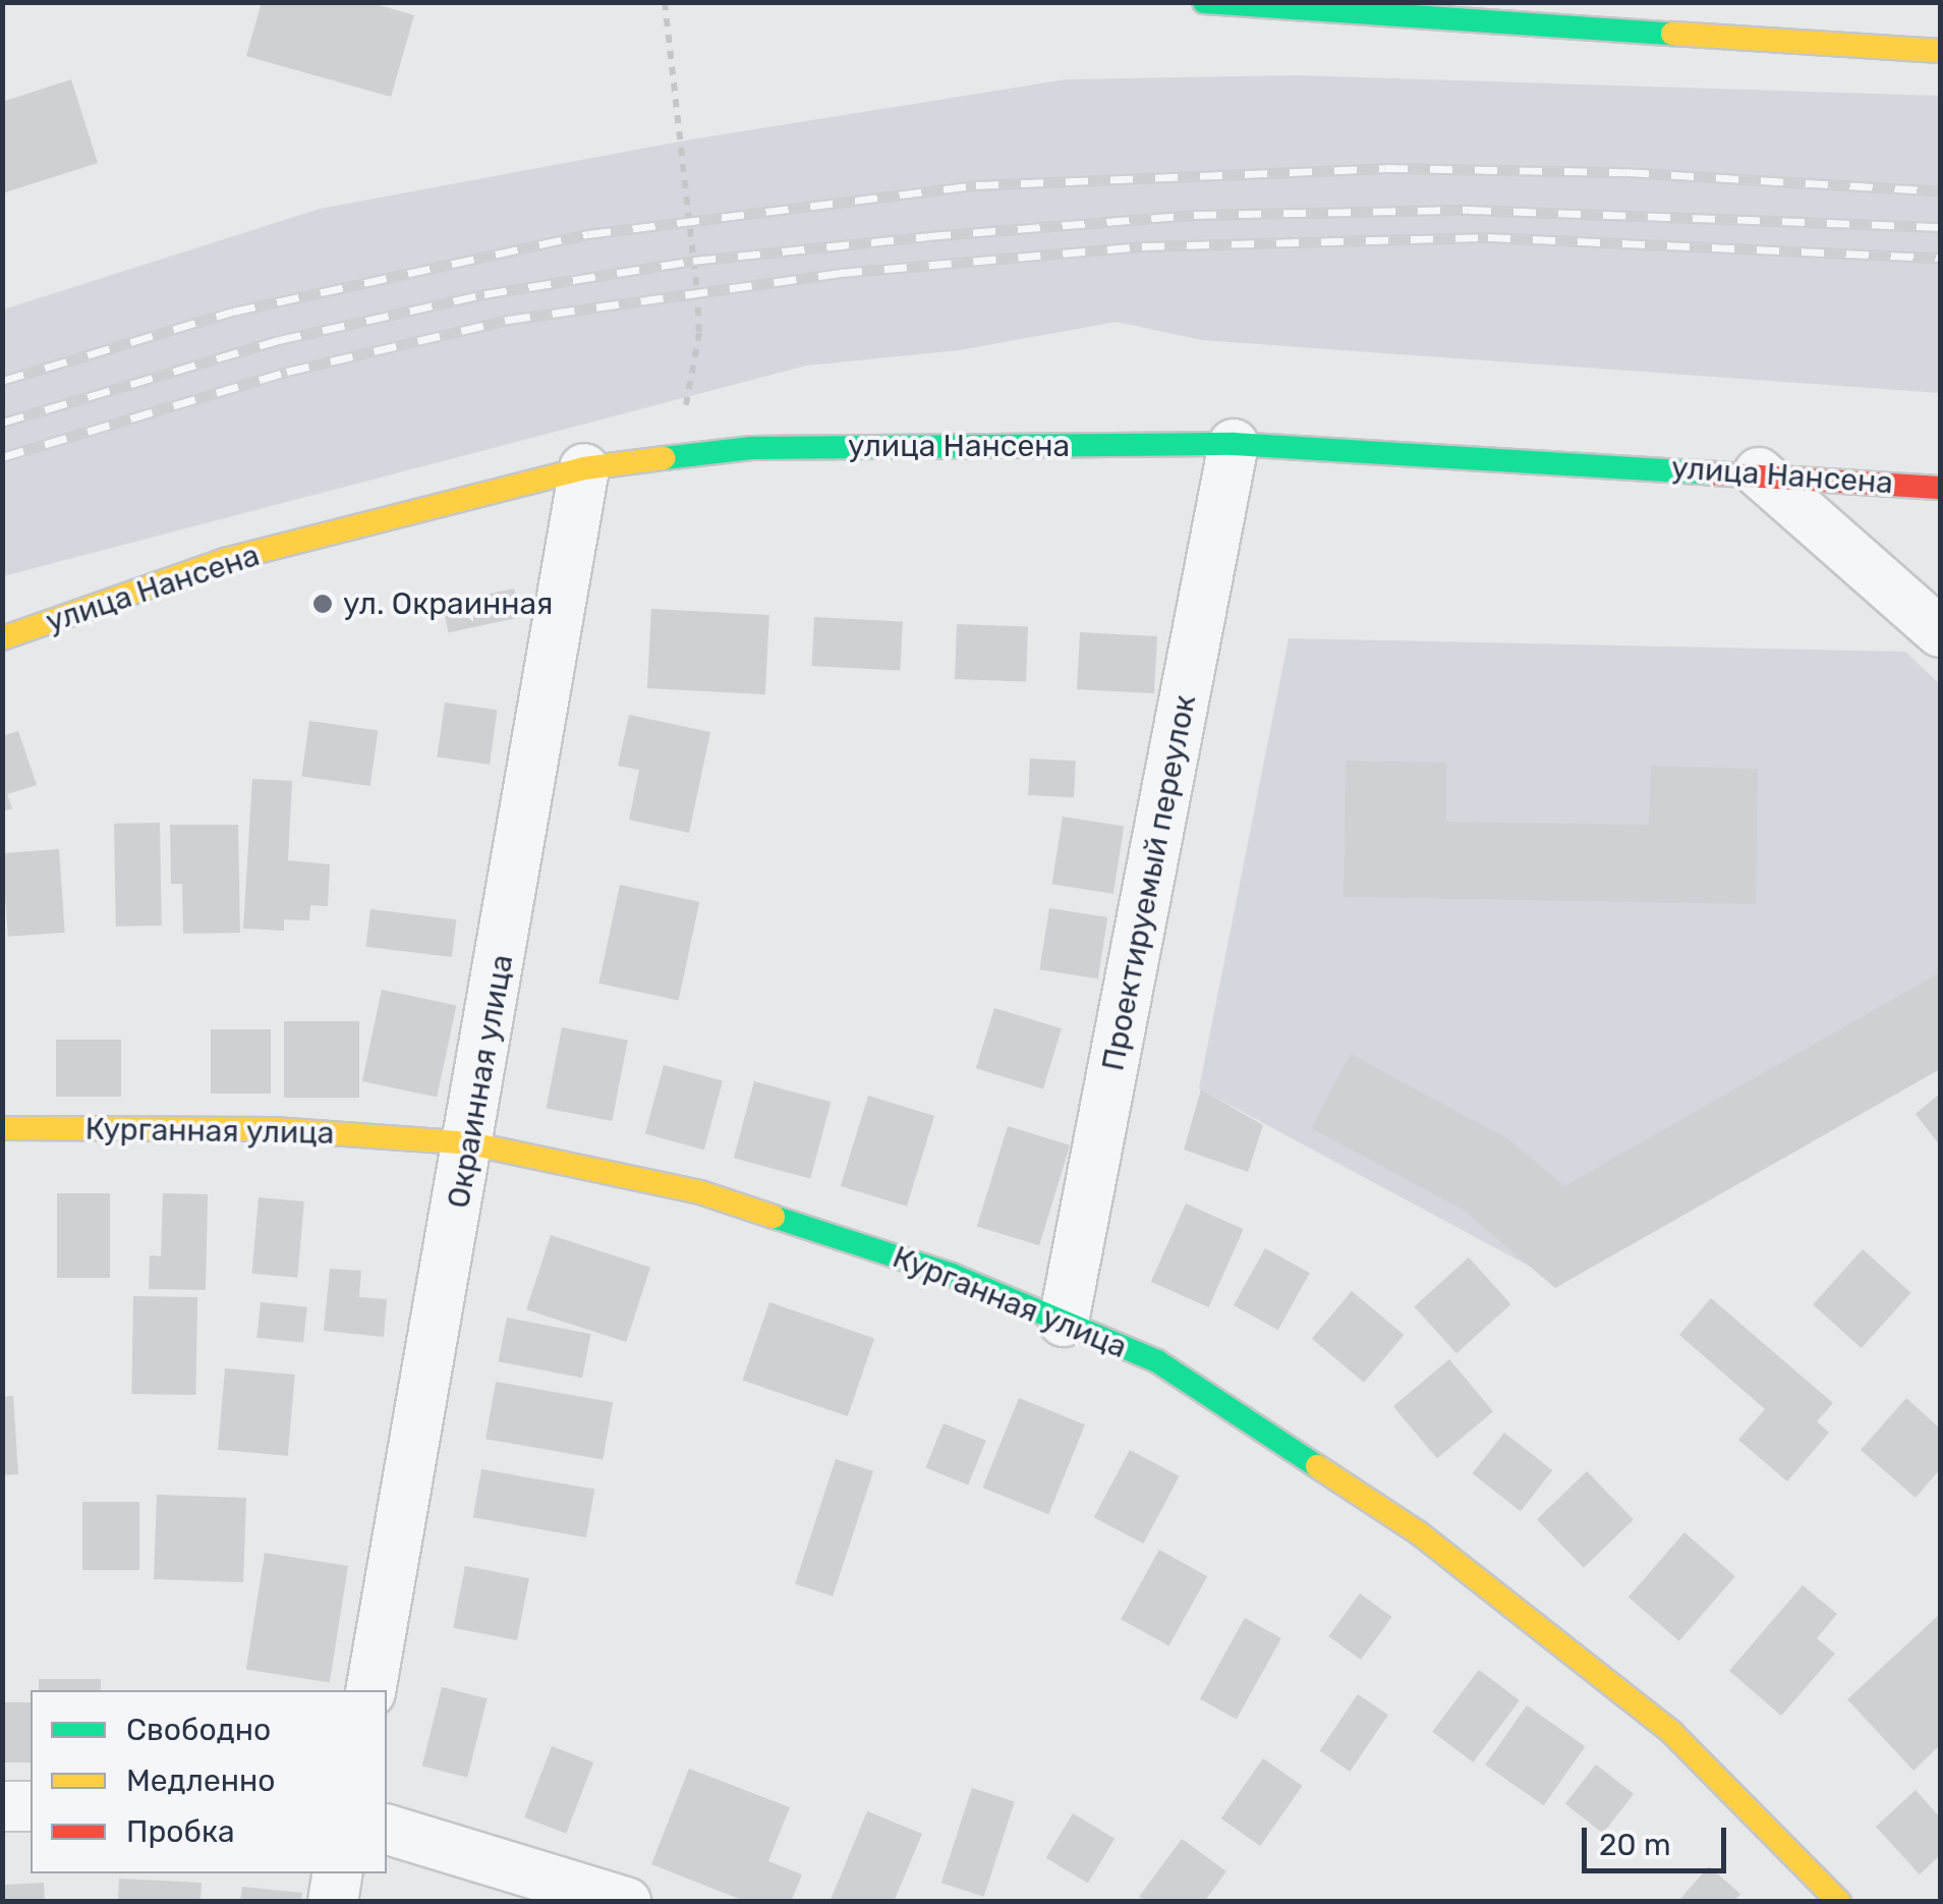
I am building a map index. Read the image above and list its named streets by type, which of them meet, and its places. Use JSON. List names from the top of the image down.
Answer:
{
  "streets": {
    "main road": ["улица Нансена", "Курганная улица"],
    "street": ["Проектируемый переулок", "Окраинная улица"]
  },
  "crossings": [
    ["улица Нансена", "Проектируемый переулок"],
    ["улица Нансена", "Окраинная улица"],
    ["Проектируемый переулок", "Курганная улица"],
    ["Окраинная улица", "Курганная улица"]
  ],
  "places": ["ул. Окраинная"],
  "legend": ["Свободно", "Медленно", "Пробка"],
  "scale_bar": "20 m"
}
